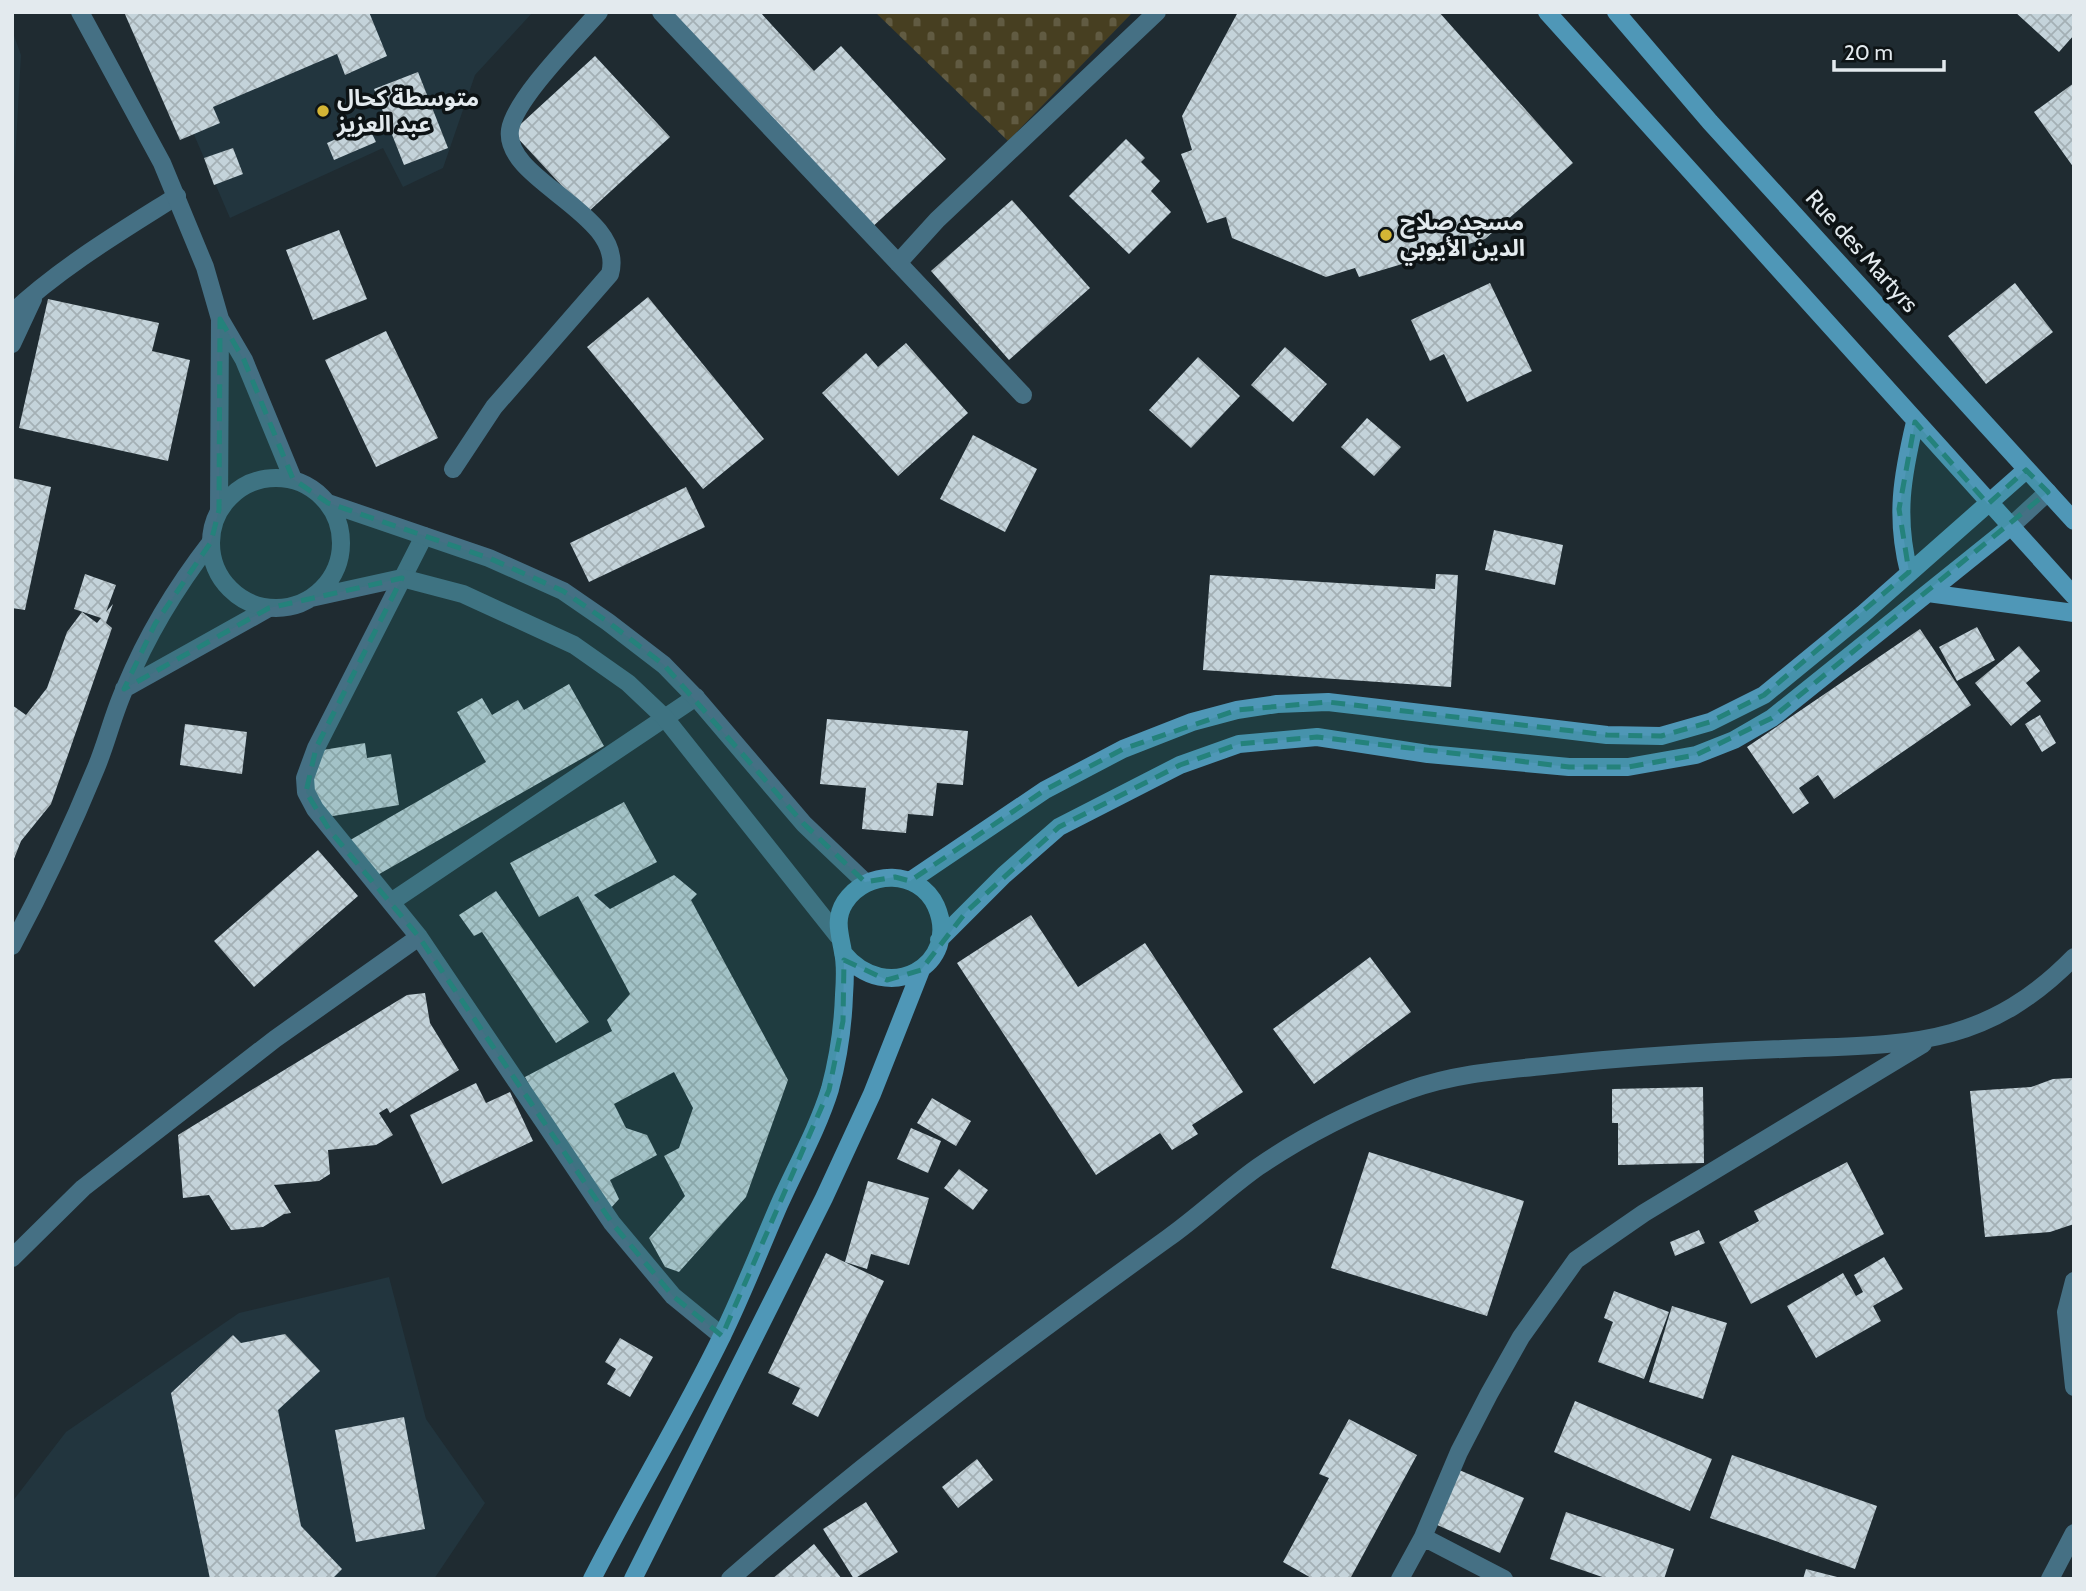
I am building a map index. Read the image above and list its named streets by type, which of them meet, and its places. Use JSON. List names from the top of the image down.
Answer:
{
  "streets": {
    "main road": ["Rue des Martyrs"]
  },
  "places": ["متوسطة كحال عبد العزيز", "مسجد صلاح الدين الأيوبي"],
  "scale_bar": "20 m"
}
